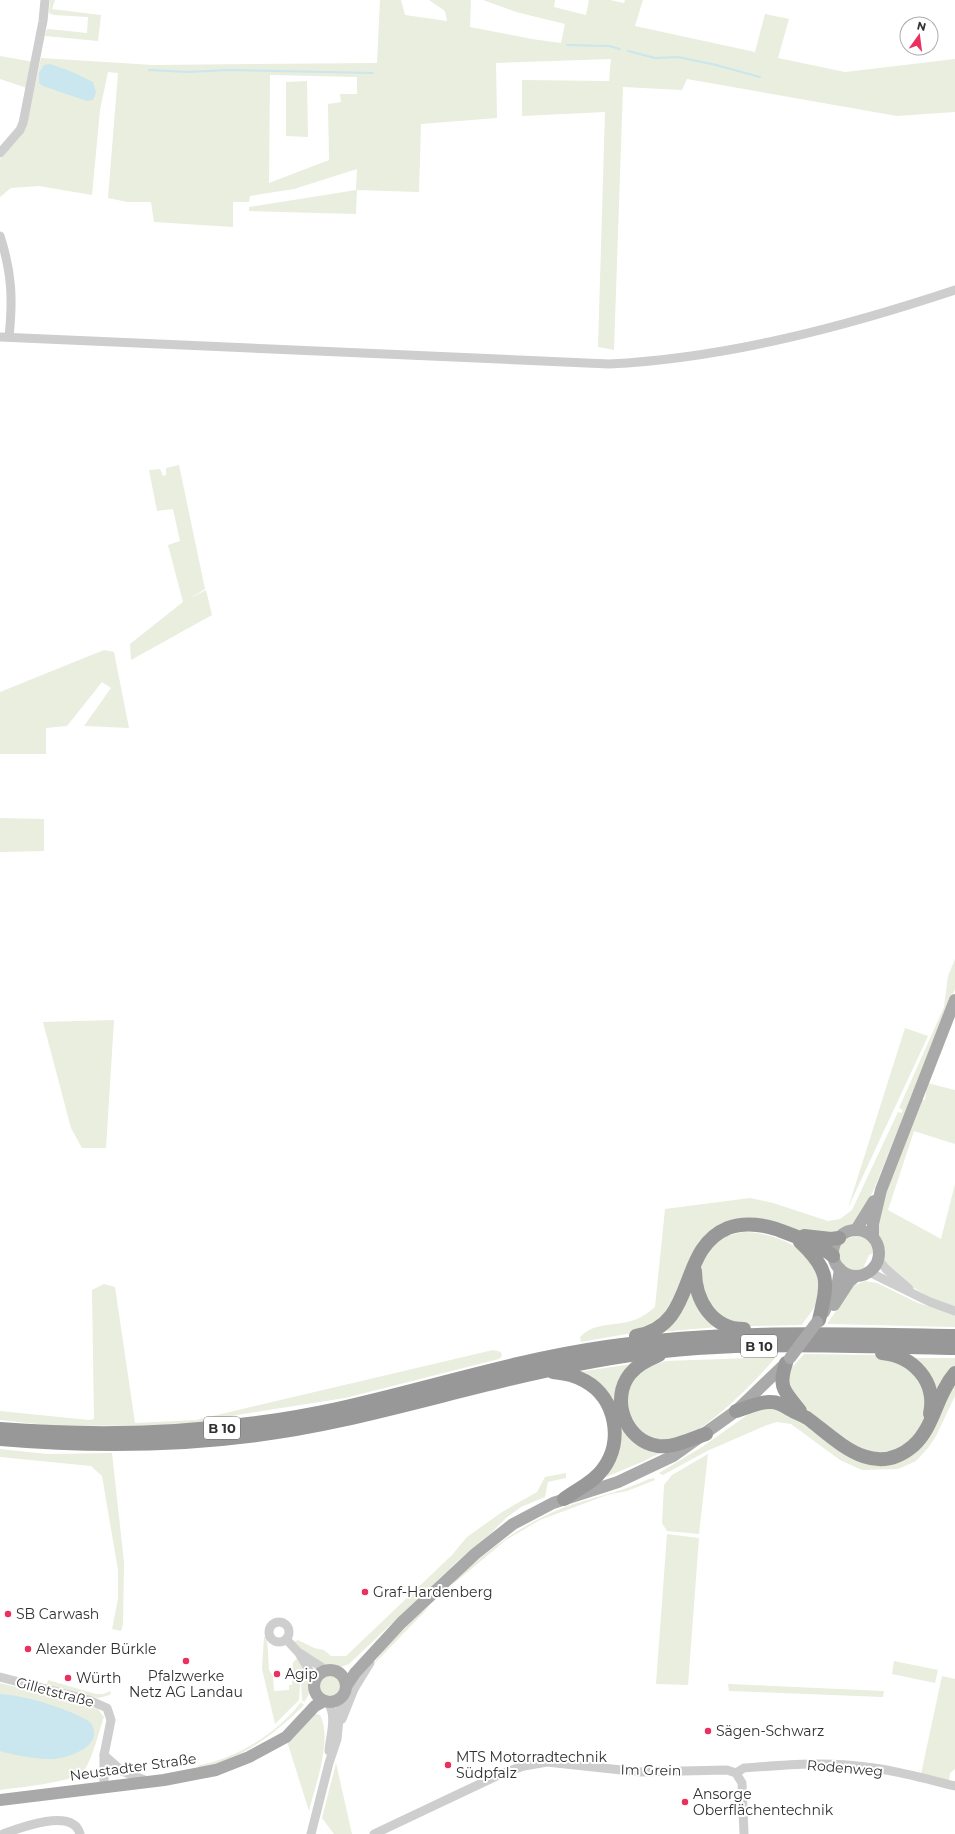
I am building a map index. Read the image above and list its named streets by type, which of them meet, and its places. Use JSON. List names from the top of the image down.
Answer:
{
  "streets": {
    "highway": ["B 10"],
    "main road": ["Neustadter Straße"],
    "street": ["Gilletstraße", "Rodenweg", "Im Grein"]
  },
  "crossings": [
    ["Rodenweg", "Im Grein"]
  ],
  "places": [
    "Graf-Hardenberg",
    "SB Carwash",
    "Alexander Bürkle",
    "Pfalzwerke Netz AG Landau",
    "Agip",
    "Würth",
    "Sägen-Schwarz",
    "MTS Motorradtechnik Südpfalz",
    "Ansorge Oberflächentechnik"
  ],
  "north": "top"
}
